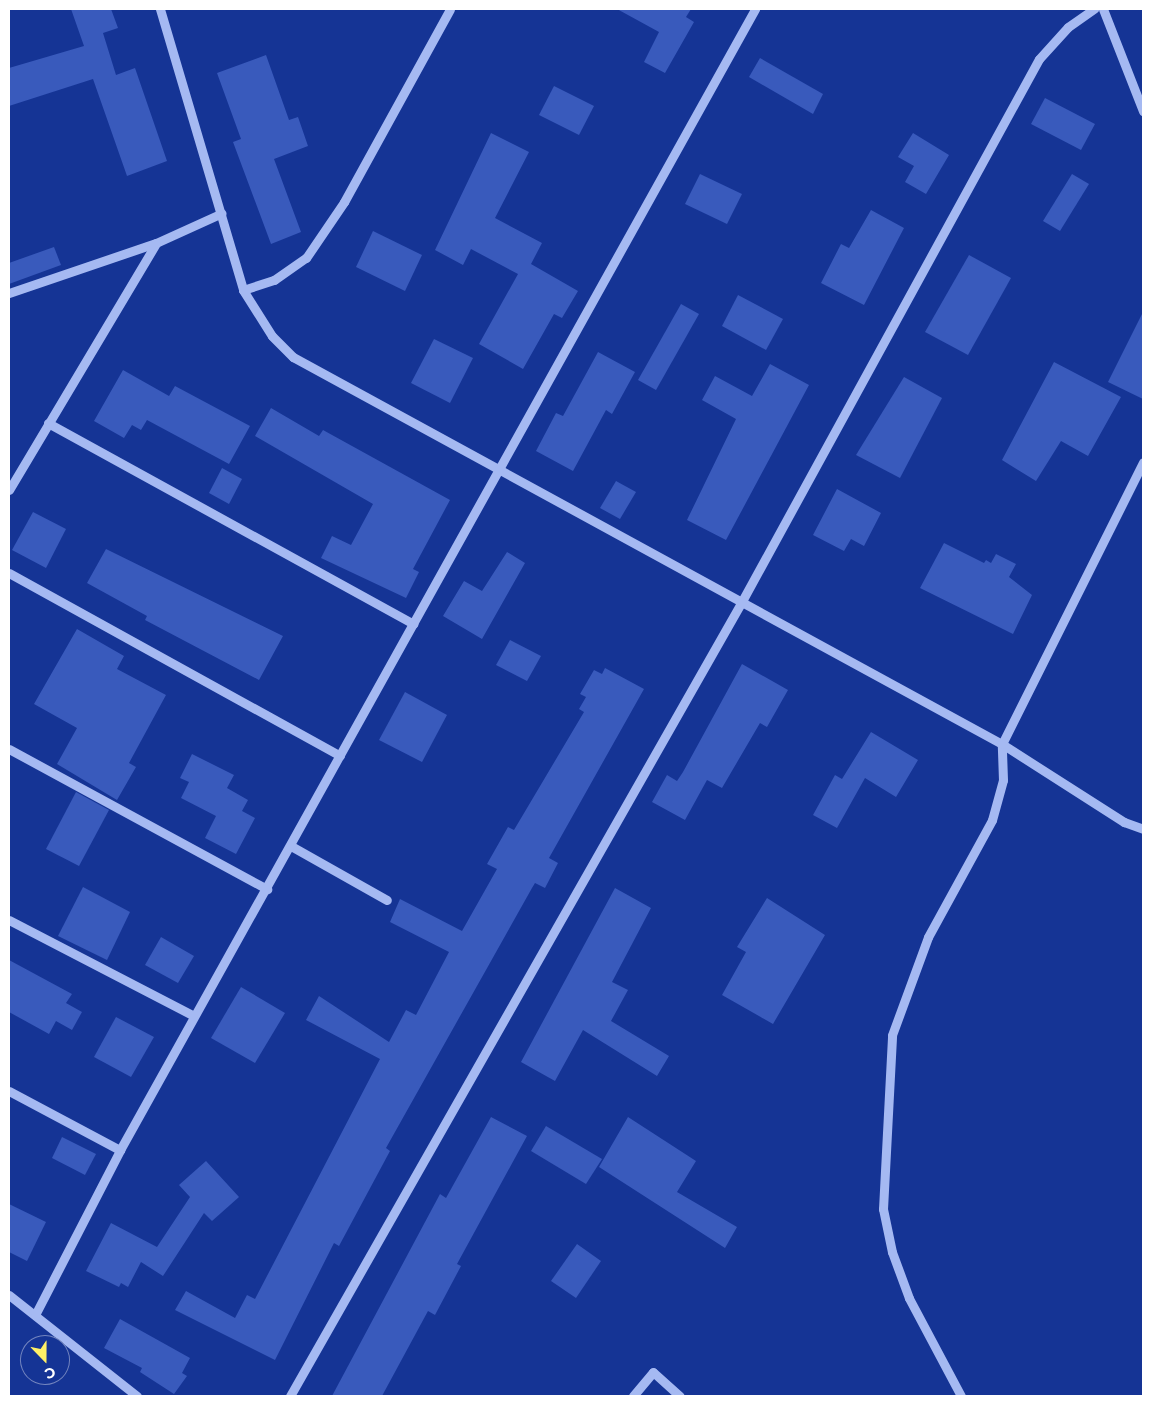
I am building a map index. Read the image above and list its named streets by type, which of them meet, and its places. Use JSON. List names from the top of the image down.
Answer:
{
  "north": "bottom"
}
